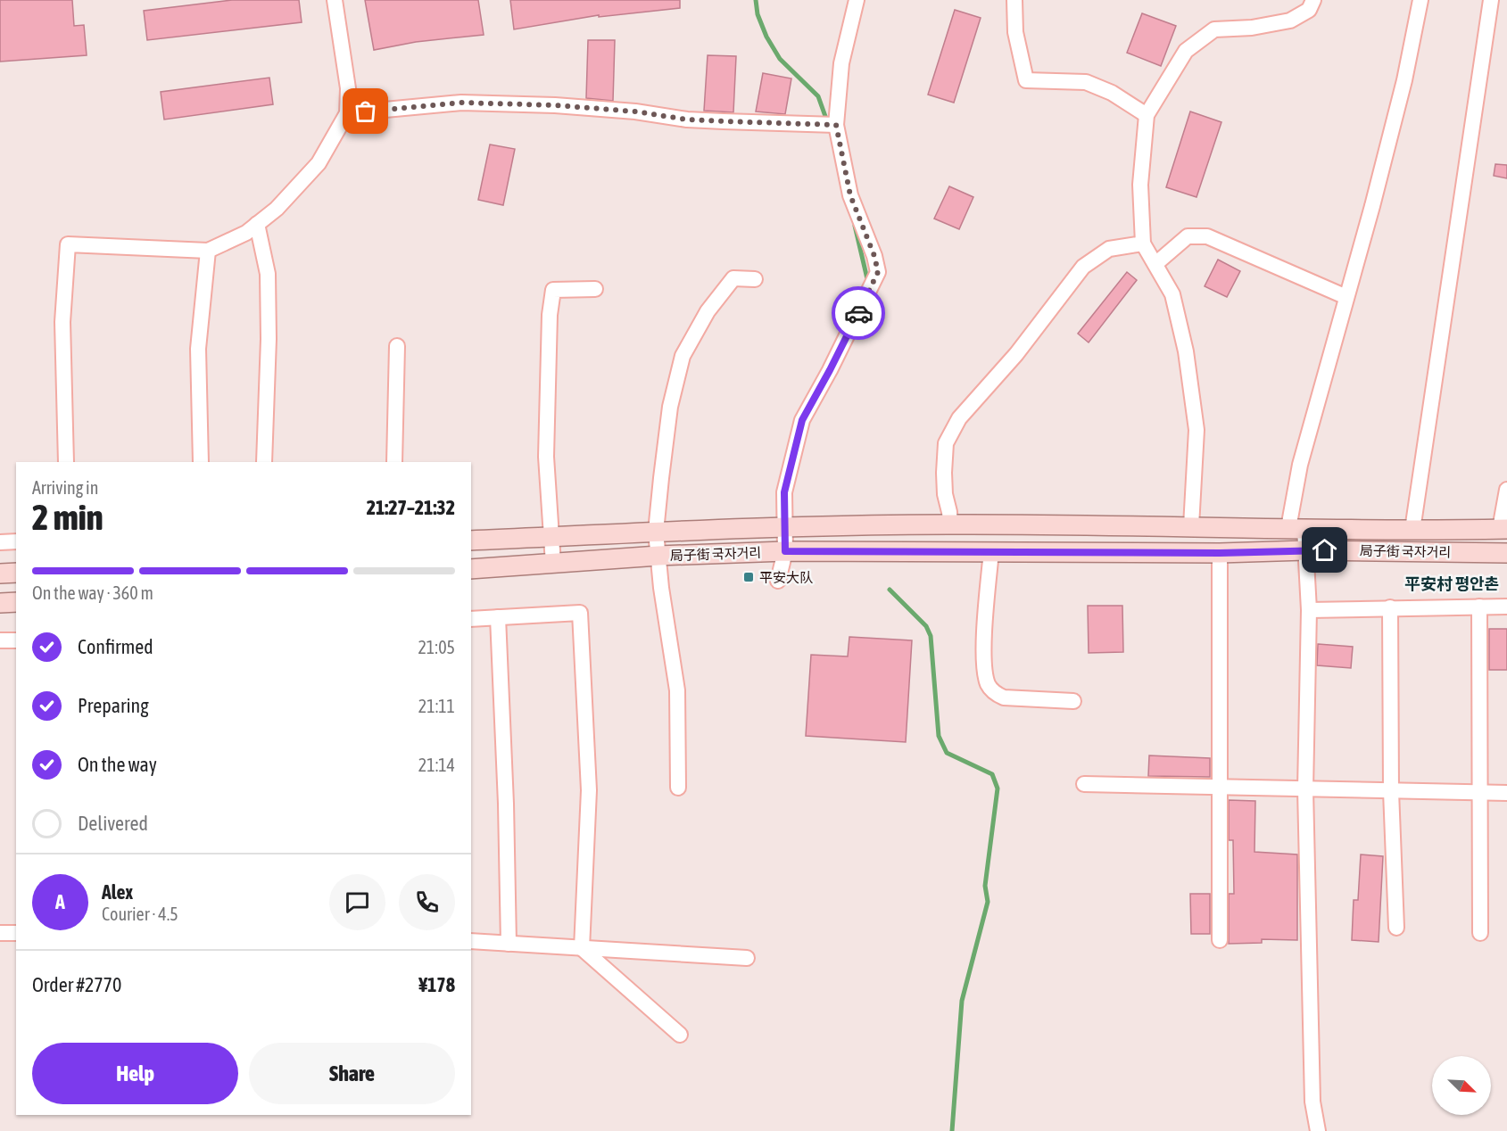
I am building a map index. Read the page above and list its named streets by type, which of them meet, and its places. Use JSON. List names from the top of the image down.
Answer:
{
  "streets": {
    "main road": ["局子街 국자거리"]
  },
  "districts": ["平安村 평안촌"],
  "places": {
    "transit": ["平安大队"]
  },
  "north": "bottom right",
  "page": {
    "heading": ["2 min", "Arriving in", "21:27–21:32"],
    "panel": [
      "Alex",
      "Courier · 4.5",
      "Order #2770",
      "¥178"
    ],
    "bar": "On the way · 360 m",
    "list": [
      ["Confirmed", "21:05"],
      ["Preparing", "21:11"],
      ["On the way", "21:14"],
      "Delivered"
    ],
    "round": "A",
    "buttons": ["Help", "Share"]
  }
}
